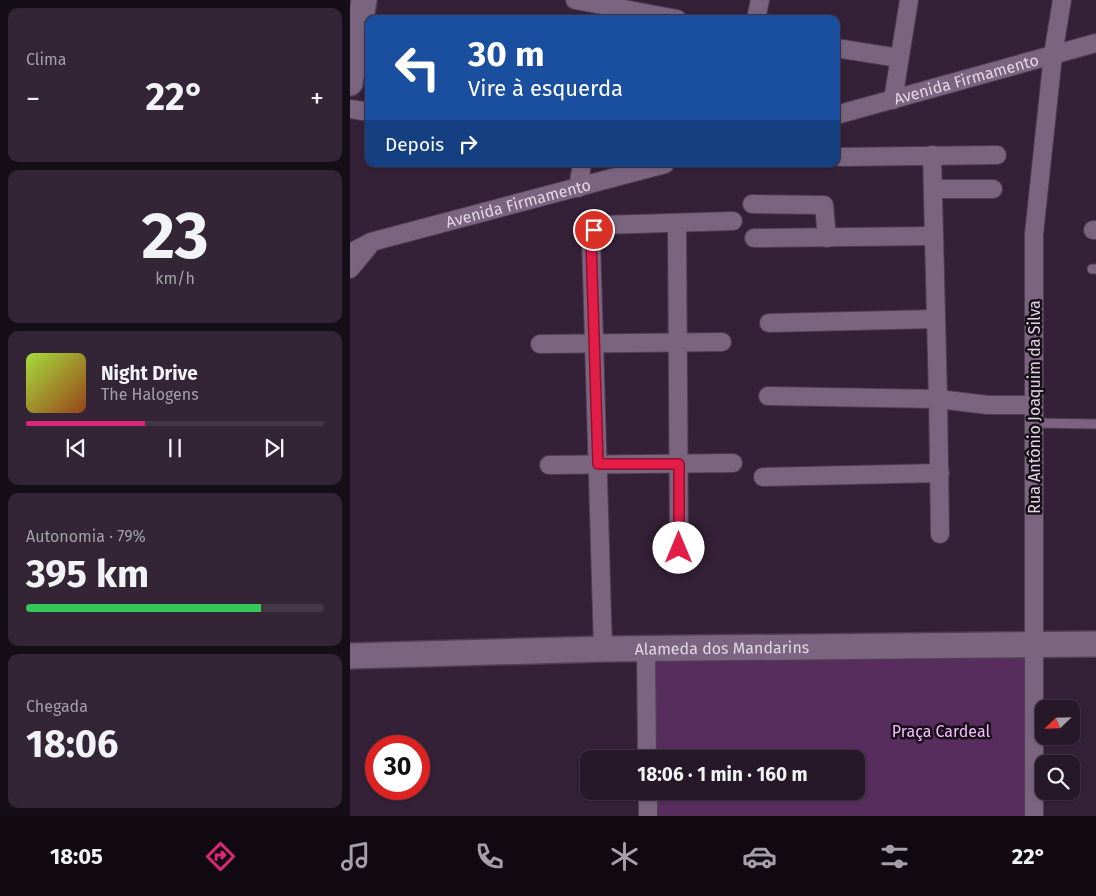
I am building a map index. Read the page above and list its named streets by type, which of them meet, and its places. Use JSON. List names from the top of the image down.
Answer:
{
  "streets": {
    "main road": ["Alameda dos Mandarins"],
    "street": ["Avenida Firmamento", "Rua Antônio Joaquim da Silva"]
  },
  "crossings": [
    ["Avenida Firmamento", "Rua Antônio Joaquim da Silva"],
    ["Rua Antônio Joaquim da Silva", "Alameda dos Mandarins"]
  ],
  "parks": ["Praça Cardeal"],
  "north": "bottom left",
  "page": {
    "tile": [
      "Clima",
      ["23", "km/h"],
      ["Autonomia · 79%", "395 km"],
      ["Chegada", "18:06"]
    ],
    "turn": ["30 m", "Vire à esquerda"],
    "heat": ["−", "22°", "+"],
    "then": "Depois",
    "song": ["Night Drive", "The Halogens"],
    "limit": "30",
    "trip": "18:06 · 1 min · 160 m",
    "tabs": ["18:05", "22°"]
  }
}
